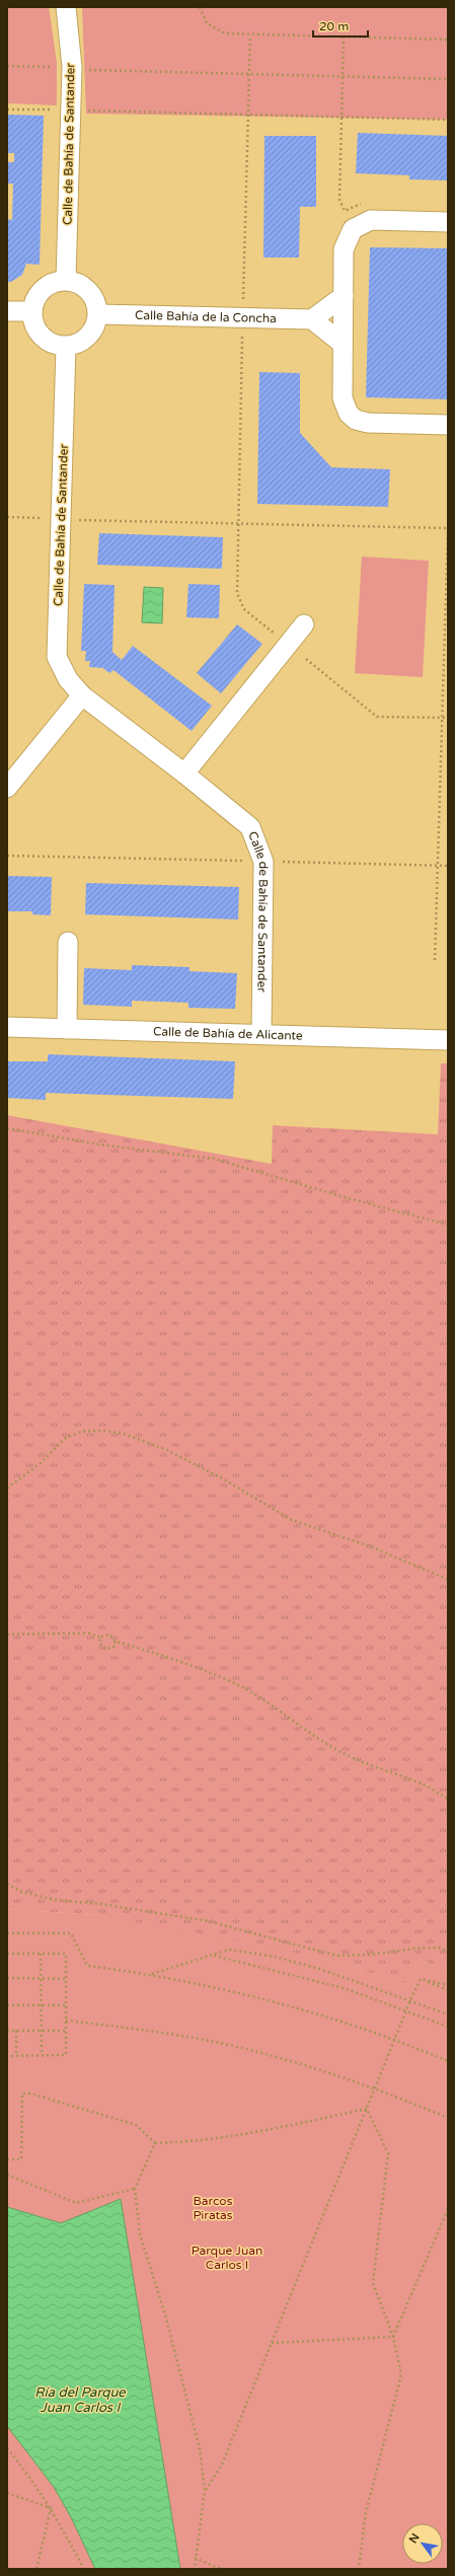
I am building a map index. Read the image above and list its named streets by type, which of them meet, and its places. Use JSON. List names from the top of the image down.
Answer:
{
  "streets": {
    "street": ["Calle de Bahía de Santander", "Calle Bahía de la Concha", "Calle de Bahía de Alicante"]
  },
  "crossings": [
    ["Calle de Bahía de Santander", "Calle Bahía de la Concha"],
    ["Calle de Bahía de Santander", "Calle de Bahía de Alicante"]
  ],
  "water": ["Ría del Parque Juan Carlos I"],
  "parks": ["Barcos Piratas", "Parque Juan Carlos I"],
  "scale_bar": "20 m",
  "north": "top left"
}
